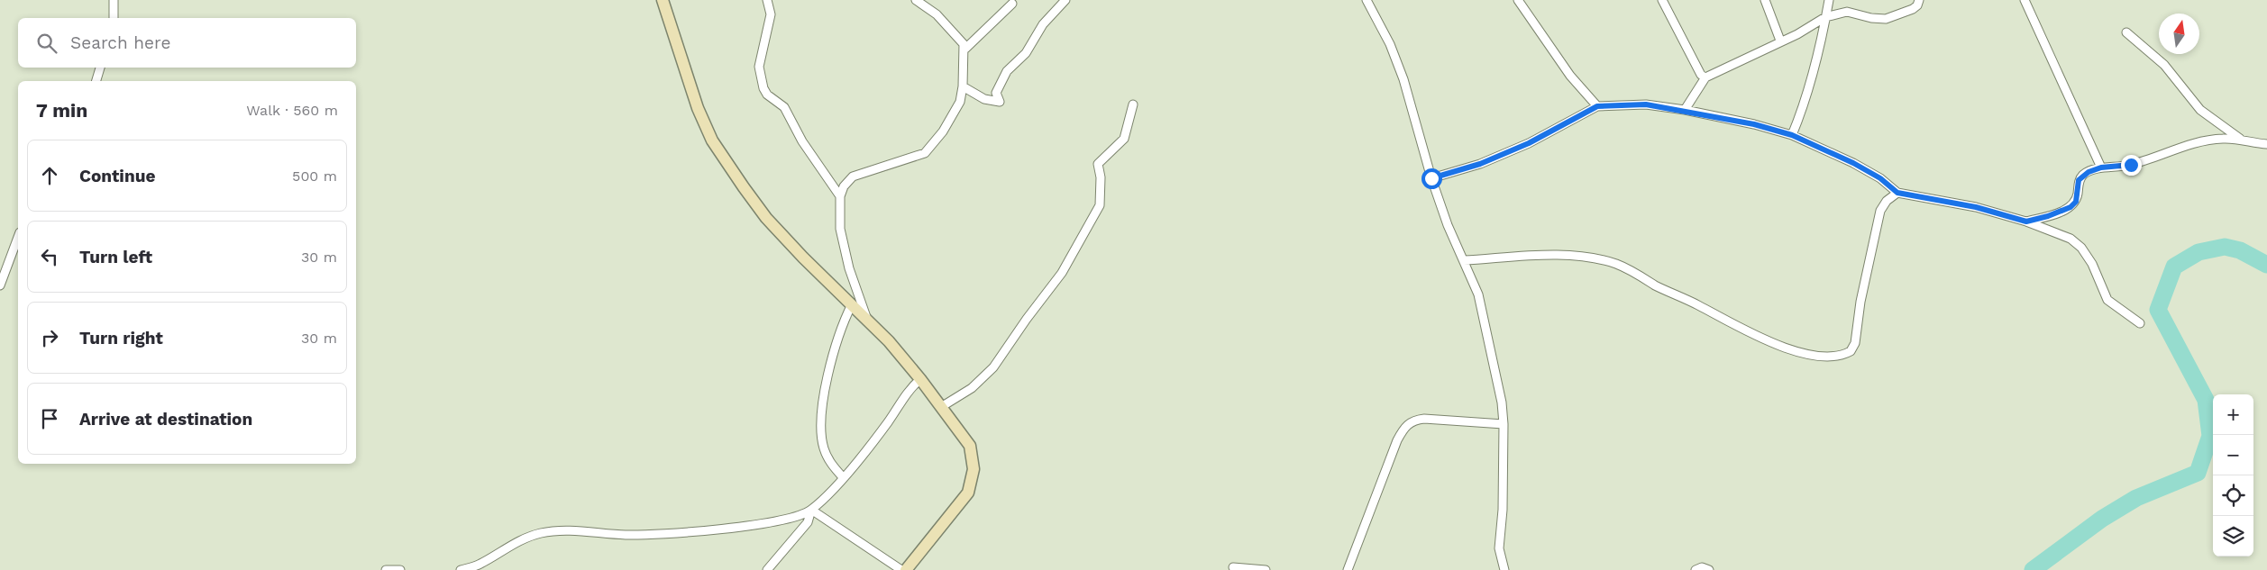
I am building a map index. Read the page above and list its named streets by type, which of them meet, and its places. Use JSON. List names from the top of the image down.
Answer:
{
  "north": "top",
  "page": {
    "search": "Search here",
    "heading": ["7 min", "Walk · 560 m"],
    "list": [
      ["Continue", "500 m"],
      ["Turn left", "30 m"],
      ["Turn right", "30 m"],
      "Arrive at destination"
    ],
    "map_buttons": ["+", "−"]
  }
}
